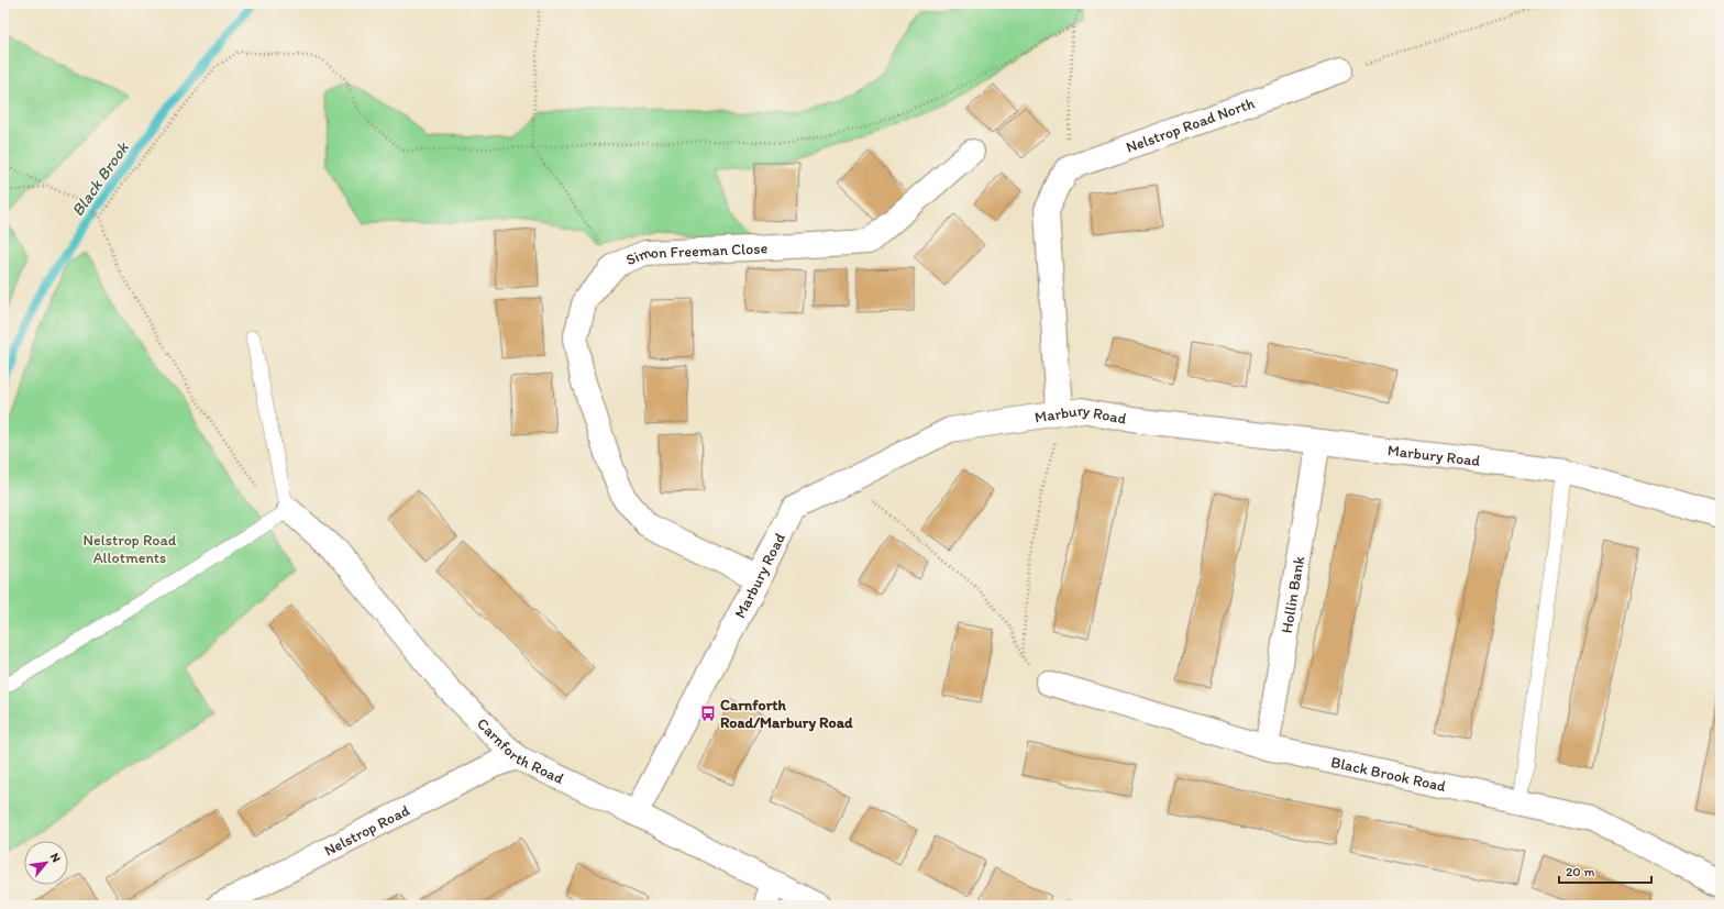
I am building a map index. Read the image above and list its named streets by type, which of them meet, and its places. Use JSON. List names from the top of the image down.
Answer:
{
  "streets": {
    "street": [
      "Nelstrop Road North",
      "Simon Freeman Close",
      "Marbury Road",
      "Hollin Bank",
      "Carnforth Road",
      "Black Brook Road",
      "Nelstrop Road"
    ]
  },
  "crossings": [
    ["Simon Freeman Close", "Marbury Road"],
    ["Marbury Road", "Hollin Bank"],
    ["Marbury Road", "Carnforth Road"],
    ["Hollin Bank", "Black Brook Road"],
    ["Carnforth Road", "Nelstrop Road"]
  ],
  "water": ["Black Brook"],
  "parks": ["Nelstrop Road Allotments"],
  "places": {
    "bus stop": ["Carnforth Road/Marbury Road"]
  },
  "scale_bar": "20 m",
  "north": "top right"
}
